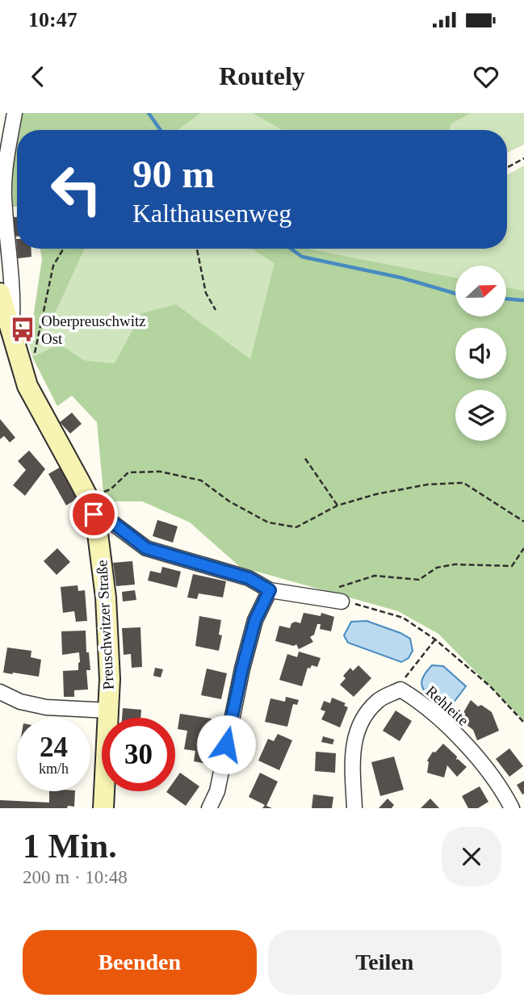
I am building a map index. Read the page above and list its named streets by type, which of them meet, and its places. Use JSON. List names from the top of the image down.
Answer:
{
  "streets": {
    "street": ["Preuschwitzer Straße", "Rehleite"]
  },
  "places": {
    "bus stop": ["Oberpreuschwitz Ost"]
  },
  "north": "right",
  "page": {
    "status": "10:47",
    "header": "Routely",
    "turn": ["90 m", "Kalthausenweg"],
    "speed": "24 km/h",
    "limit": "30",
    "heading": ["1 Min.", "200 m · 10:48"],
    "buttons": ["Beenden", "Teilen"]
  }
}
